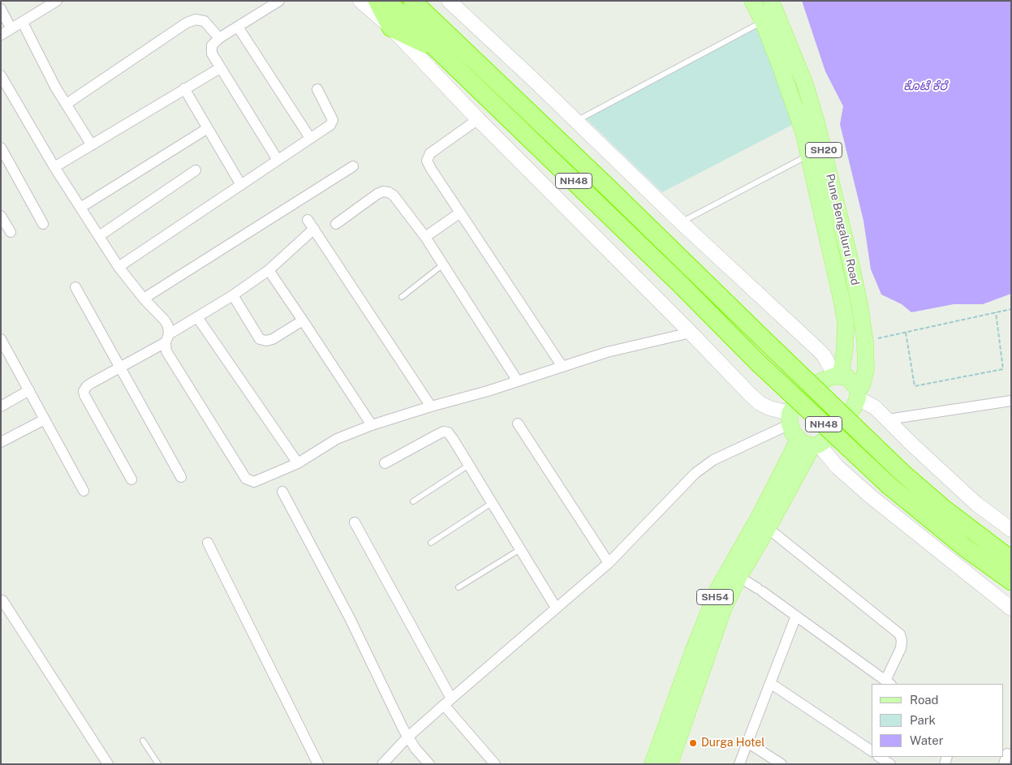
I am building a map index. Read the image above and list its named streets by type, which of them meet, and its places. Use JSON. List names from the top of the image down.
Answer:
{
  "streets": {
    "highway": ["NH48"],
    "main road": ["SH20", "Pune Bengaluru Road", "SH54"]
  },
  "crossings": [
    ["Pune Bengaluru Road", "SH54"]
  ],
  "water": ["ಕೊಟೆ ಕೆರೆ"],
  "places": ["Durga Hotel"],
  "legend": ["Road", "Park", "Water"]
}
